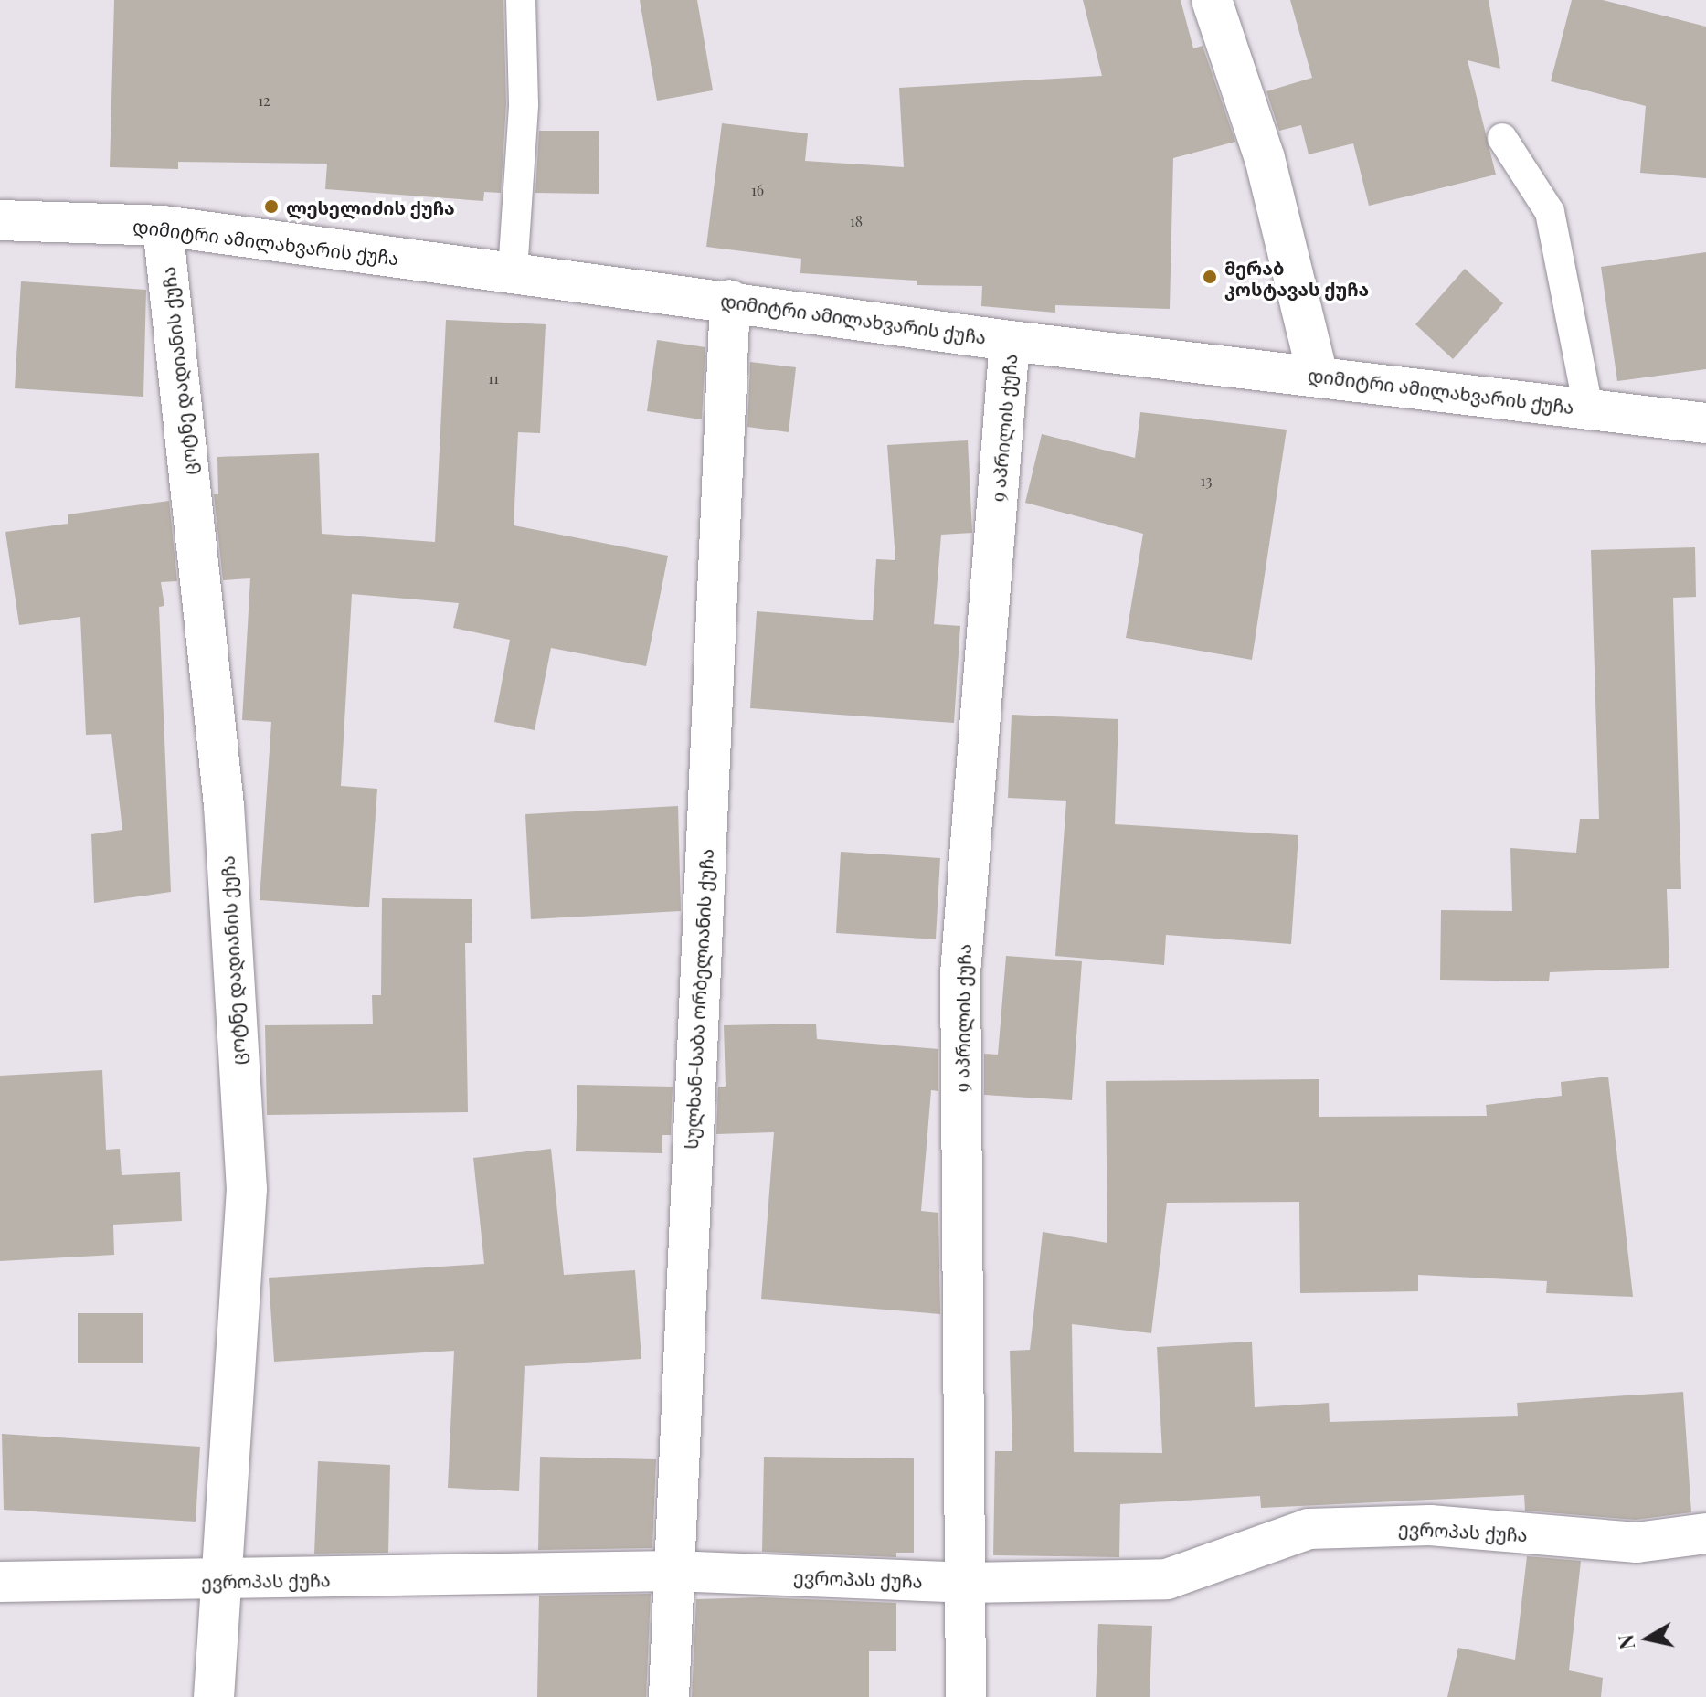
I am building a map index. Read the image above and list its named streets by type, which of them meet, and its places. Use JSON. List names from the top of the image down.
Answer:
{
  "streets": {
    "street": [
      "დიმიტრი ამილახვარის ქუჩა",
      "ცოტნე დადიანის ქუჩა",
      "9 აპრილის ქუჩა",
      "სულხან-საბა ორბელიანის ქუჩა",
      "ევროპას ქუჩა"
    ]
  },
  "crossings": [
    ["დიმიტრი ამილახვარის ქუჩა", "ცოტნე დადიანის ქუჩა"],
    ["დიმიტრი ამილახვარის ქუჩა", "9 აპრილის ქუჩა"],
    ["დიმიტრი ამილახვარის ქუჩა", "სულხან-საბა ორბელიანის ქუჩა"],
    ["ცოტნე დადიანის ქუჩა", "ევროპას ქუჩა"],
    ["9 აპრილის ქუჩა", "ევროპას ქუჩა"],
    ["სულხან-საბა ორბელიანის ქუჩა", "ევროპას ქუჩა"]
  ],
  "places": ["ლესელიძის ქუჩა", "მერაბ კოსტავას ქუჩა"],
  "house_numbers": [
    "12",
    "16",
    "18",
    "11",
    "13"
  ],
  "north": "left"
}
